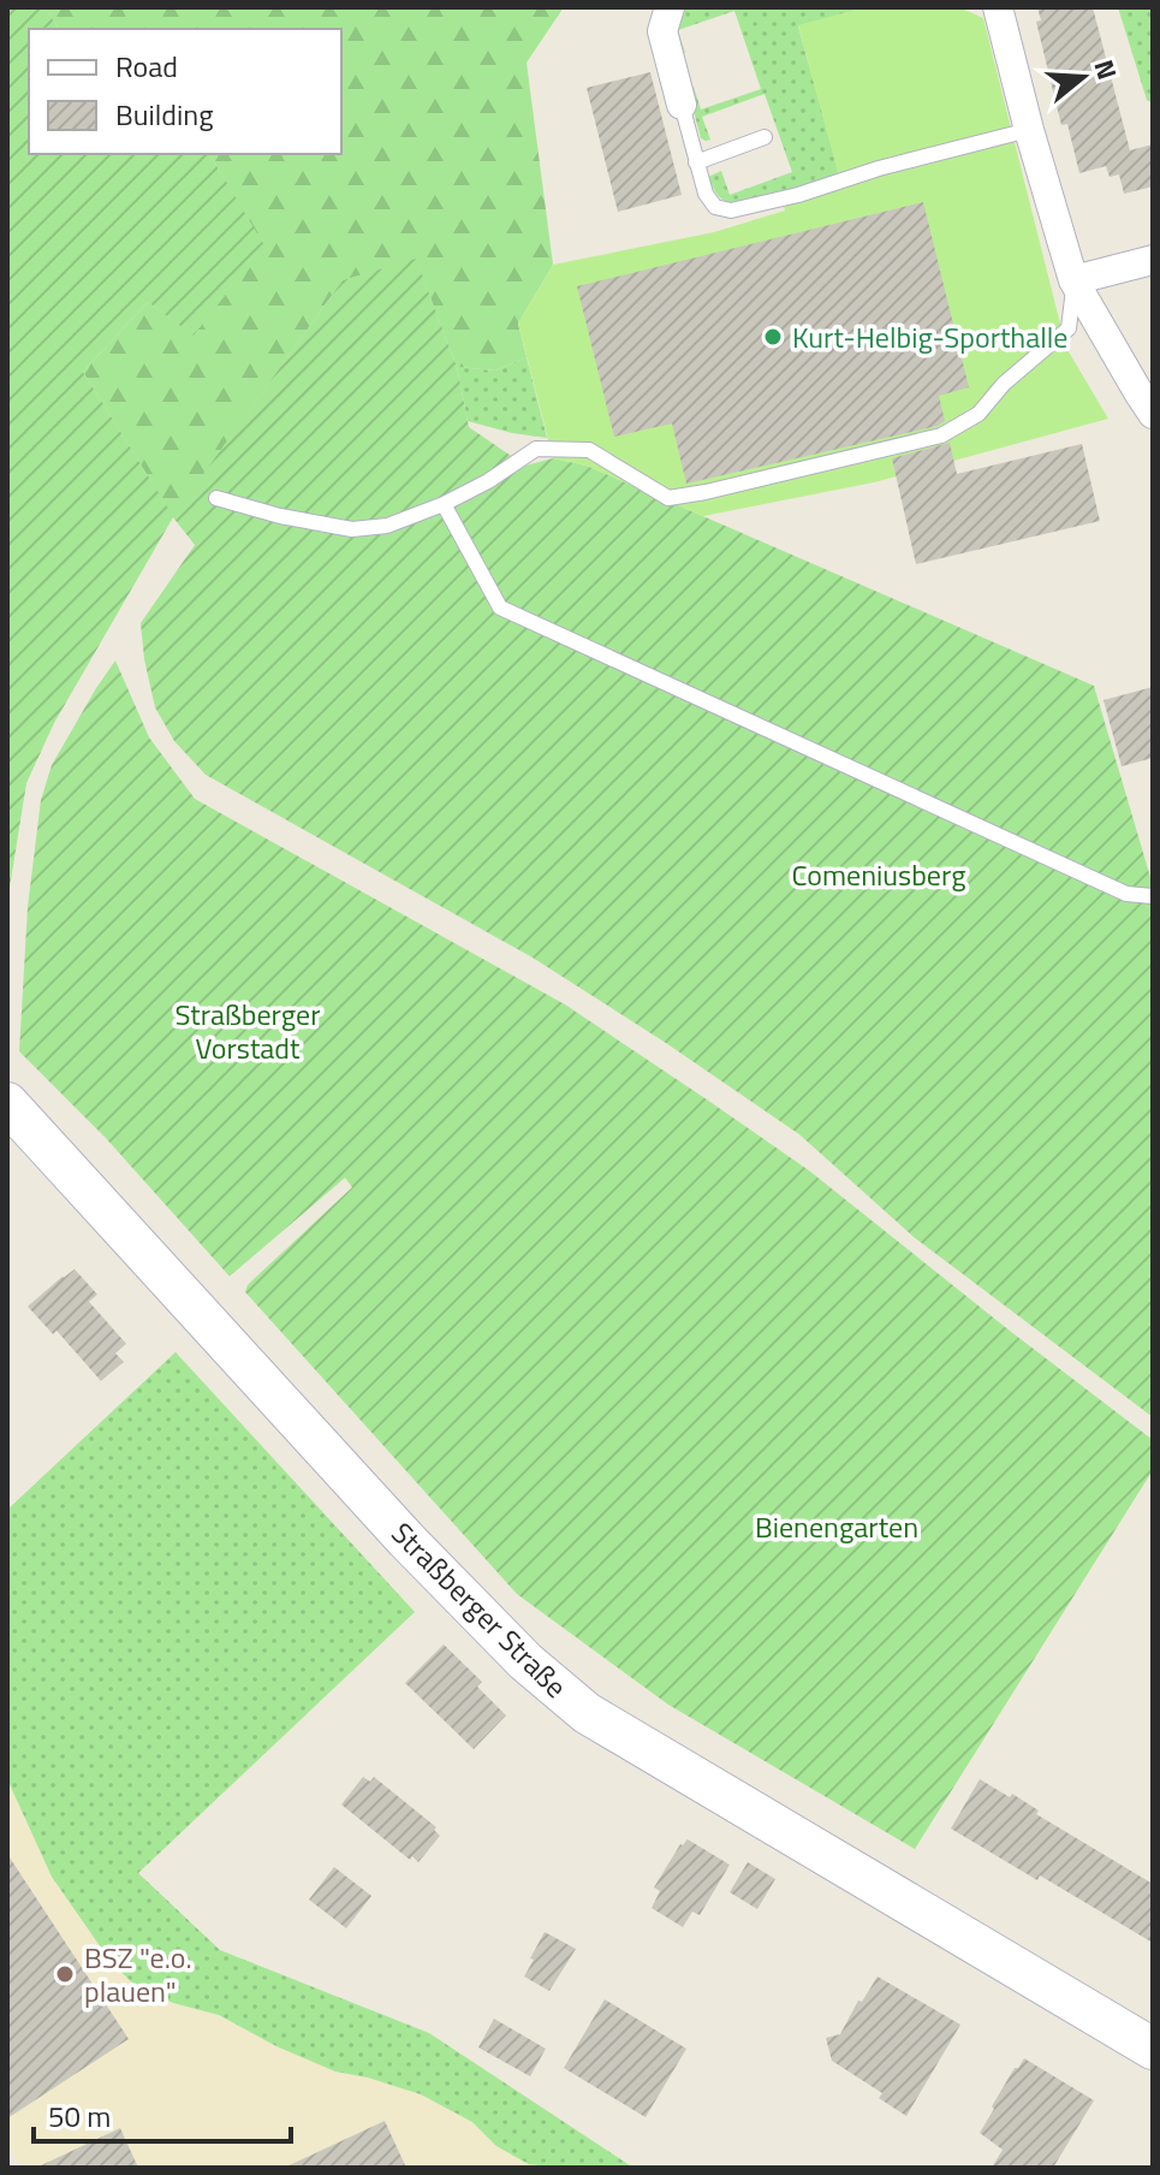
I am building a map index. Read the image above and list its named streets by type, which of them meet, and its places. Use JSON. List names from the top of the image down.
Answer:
{
  "streets": {
    "main road": ["Straßberger Straße"]
  },
  "parks": ["Comeniusberg", "Straßberger Vorstadt", "Bienengarten"],
  "places": ["Kurt-Helbig-Sporthalle", "BSZ \"e.o. plauen\""],
  "legend": ["Road", "Building"],
  "scale_bar": "50 m",
  "north": "right"
}
